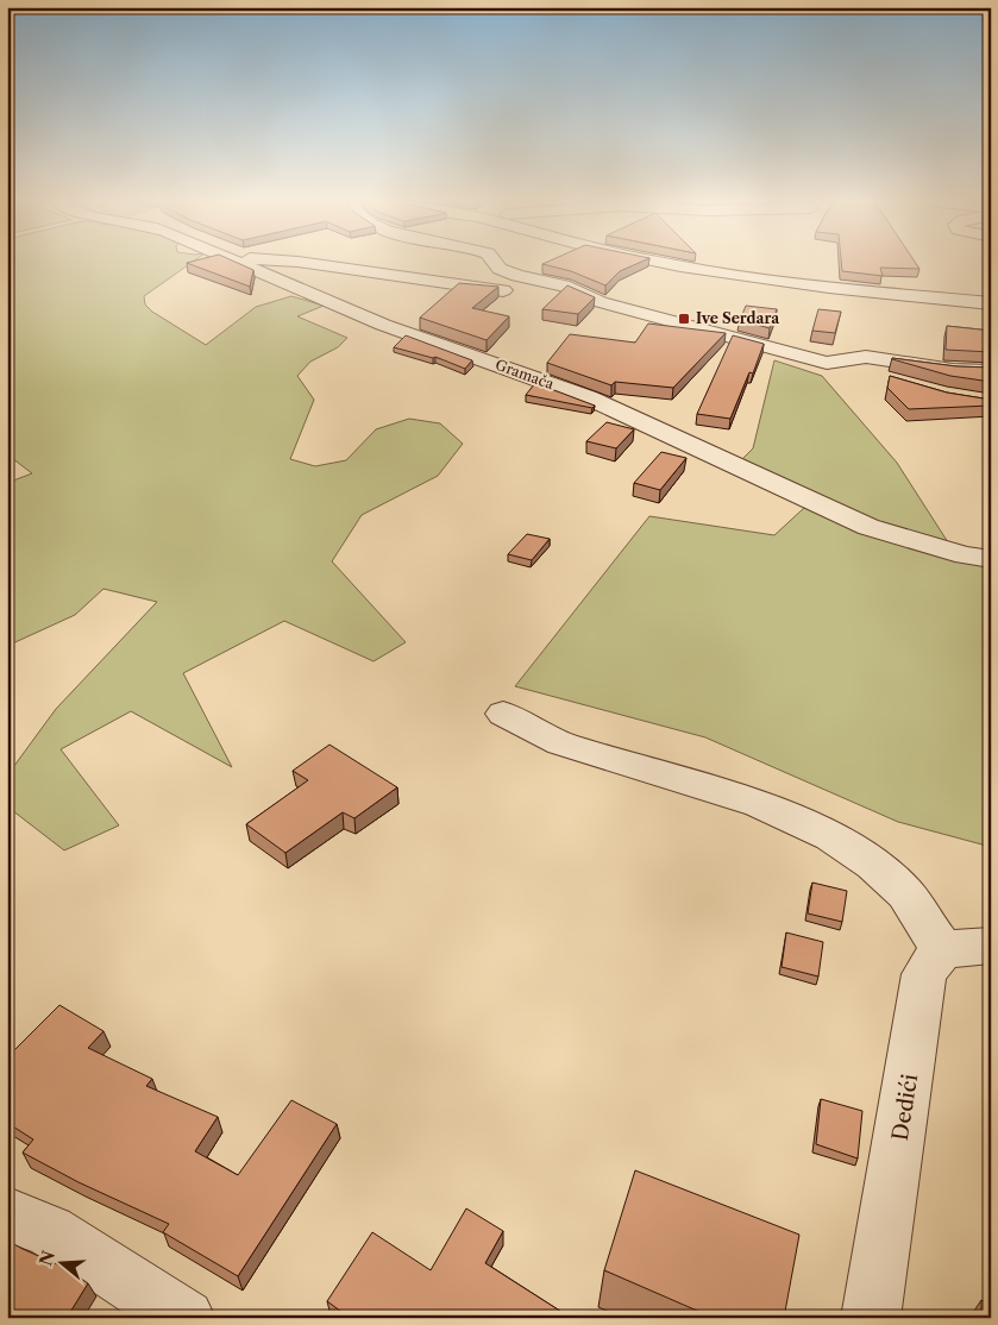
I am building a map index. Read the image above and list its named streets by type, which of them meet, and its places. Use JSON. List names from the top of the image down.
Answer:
{
  "streets": {
    "street": ["Gramača", "Dedići"]
  },
  "places": {
    "transit": ["Ive Serdara"]
  },
  "north": "left"
}
